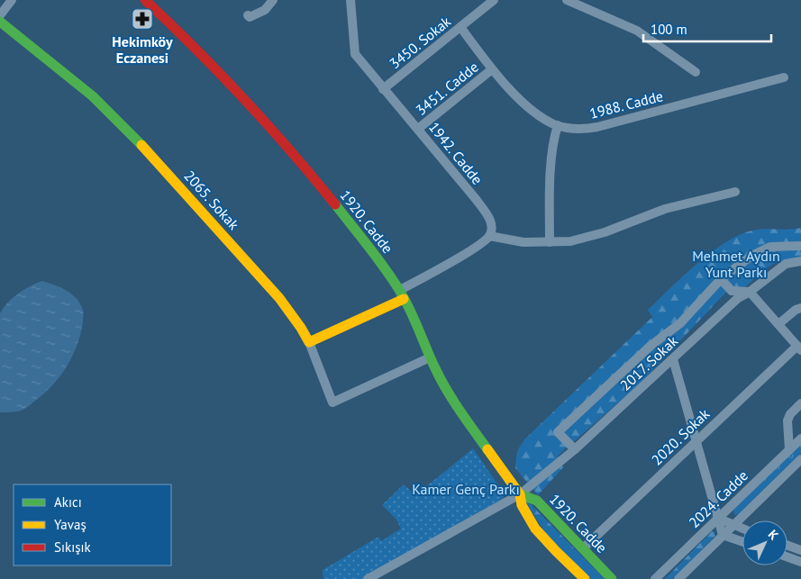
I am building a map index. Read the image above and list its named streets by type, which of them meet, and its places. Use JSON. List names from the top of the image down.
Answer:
{
  "streets": {
    "main road": ["2065. Sokak", "1920. Cadde"],
    "street": [
      "3450. Sokak",
      "3451. Cadde",
      "1988. Cadde",
      "1942. Cadde",
      "2017. Sokak",
      "2020. Sokak",
      "2024. Cadde"
    ]
  },
  "crossings": [
    ["3450. Sokak", "1988. Cadde"],
    ["3450. Sokak", "1942. Cadde"],
    ["3451. Cadde", "1988. Cadde"],
    ["3451. Cadde", "1942. Cadde"],
    ["1920. Cadde", "2017. Sokak"],
    ["1920. Cadde", "2020. Sokak"]
  ],
  "parks": ["Mehmet Aydın Yunt Parkı", "Kamer Genç Parkı"],
  "places": {
    "pharmacy": ["Hekimköy Eczanesi"]
  },
  "legend": ["Akıcı", "Yavaş", "Sıkışık"],
  "scale_bar": "100 m",
  "north": "top right"
}
